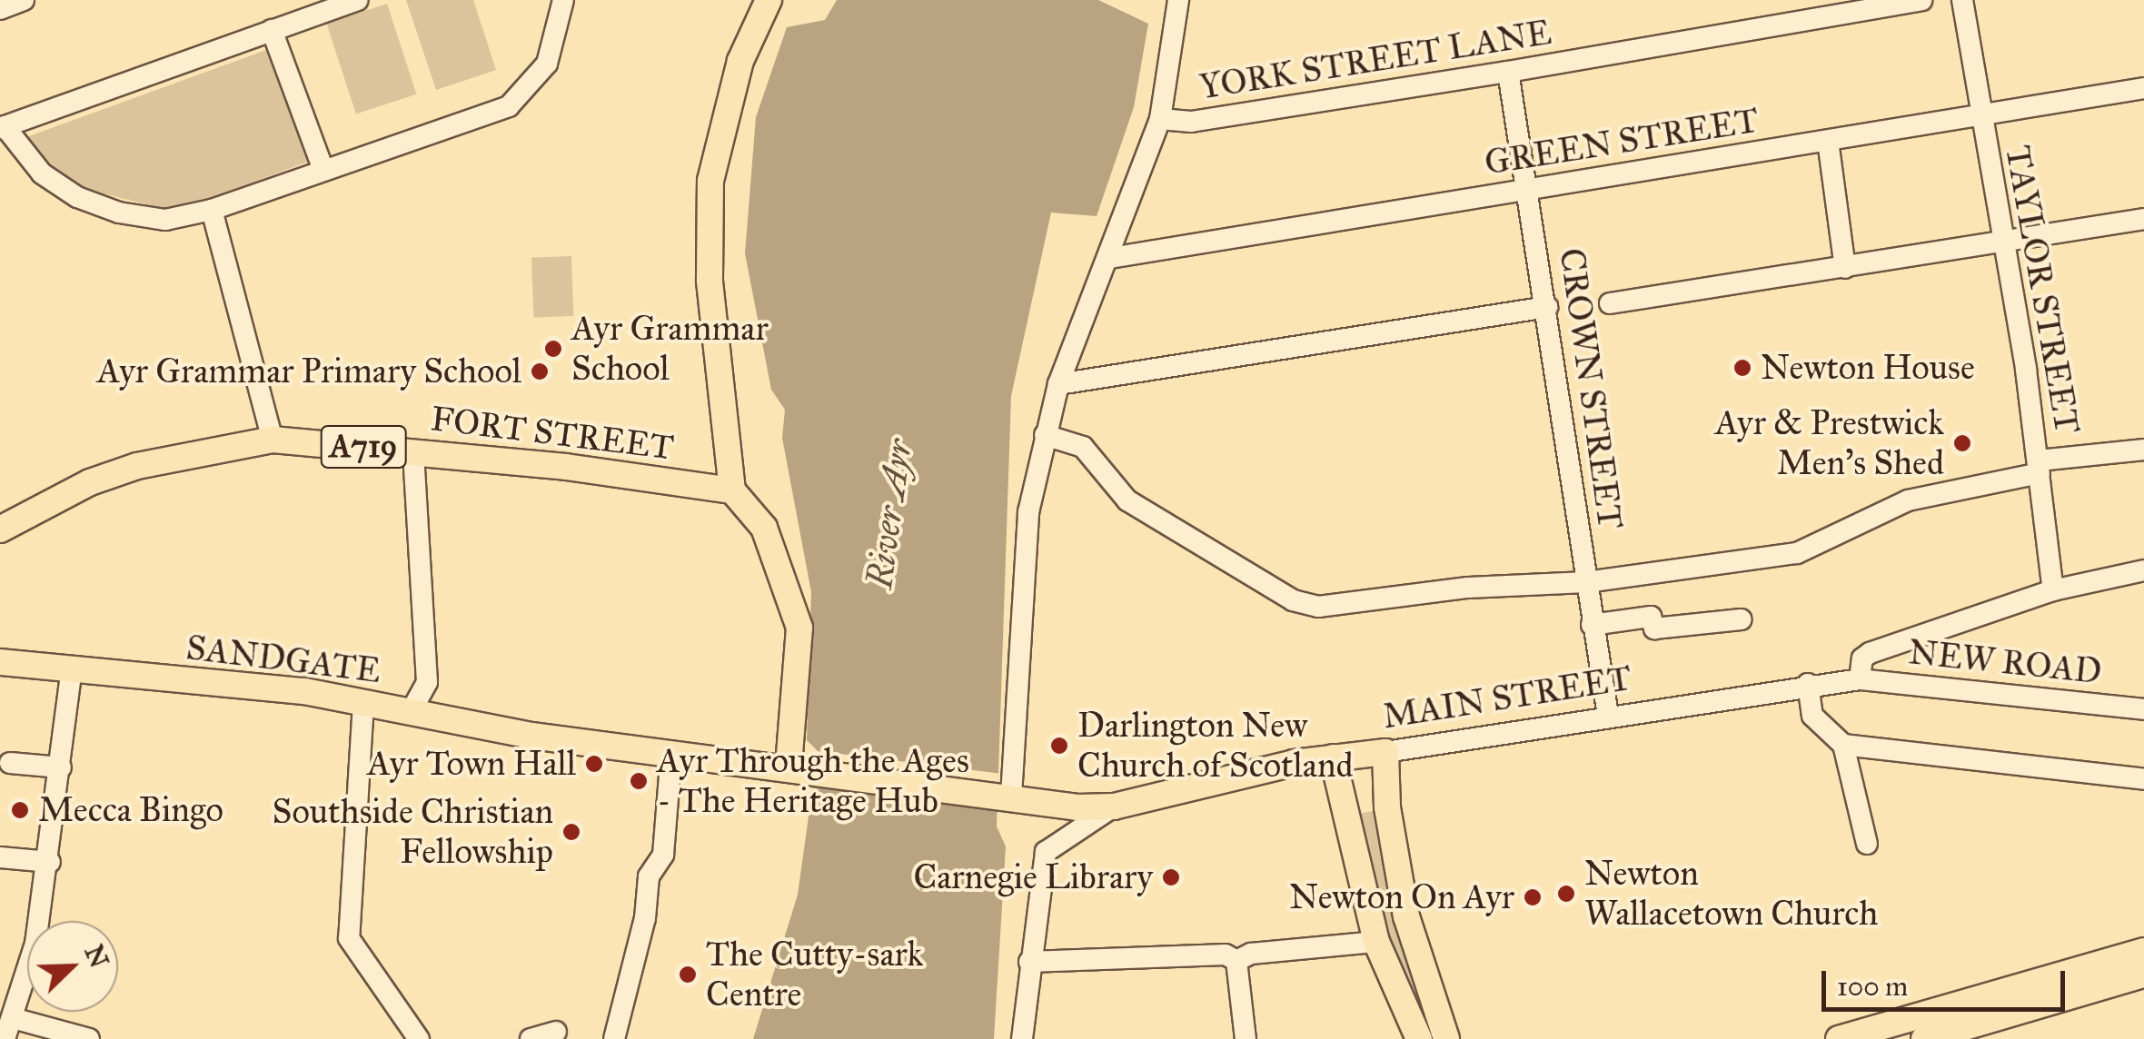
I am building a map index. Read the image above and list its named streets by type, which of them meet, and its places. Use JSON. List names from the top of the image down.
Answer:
{
  "streets": {
    "main road": [
      "FORT STREET",
      "A719",
      "SANDGATE",
      "MAIN STREET"
    ],
    "street": [
      "YORK STREET LANE",
      "GREEN STREET",
      "TAYLOR STREET",
      "CROWN STREET",
      "NEW ROAD"
    ]
  },
  "crossings": [
    ["YORK STREET LANE", "CROWN STREET"],
    ["GREEN STREET", "TAYLOR STREET"],
    ["GREEN STREET", "CROWN STREET"],
    ["CROWN STREET", "MAIN STREET"],
    ["SANDGATE", "MAIN STREET"],
    ["NEW ROAD", "MAIN STREET"]
  ],
  "water": ["River Ayr"],
  "places": [
    "Ayr Grammar School",
    "Newton House",
    "Ayr Grammar Primary School",
    "Ayr & Prestwick Men's Shed",
    "Darlington New Church of Scotland",
    "Ayr Town Hall",
    "Ayr Through the Ages - The Heritage Hub",
    "Mecca Bingo",
    "Southside Christian Fellowship",
    "Carnegie Library",
    "Newton Wallacetown Church",
    "Newton On Ayr",
    "The Cutty-sark Centre"
  ],
  "scale_bar": "100 m",
  "north": "top right"
}
